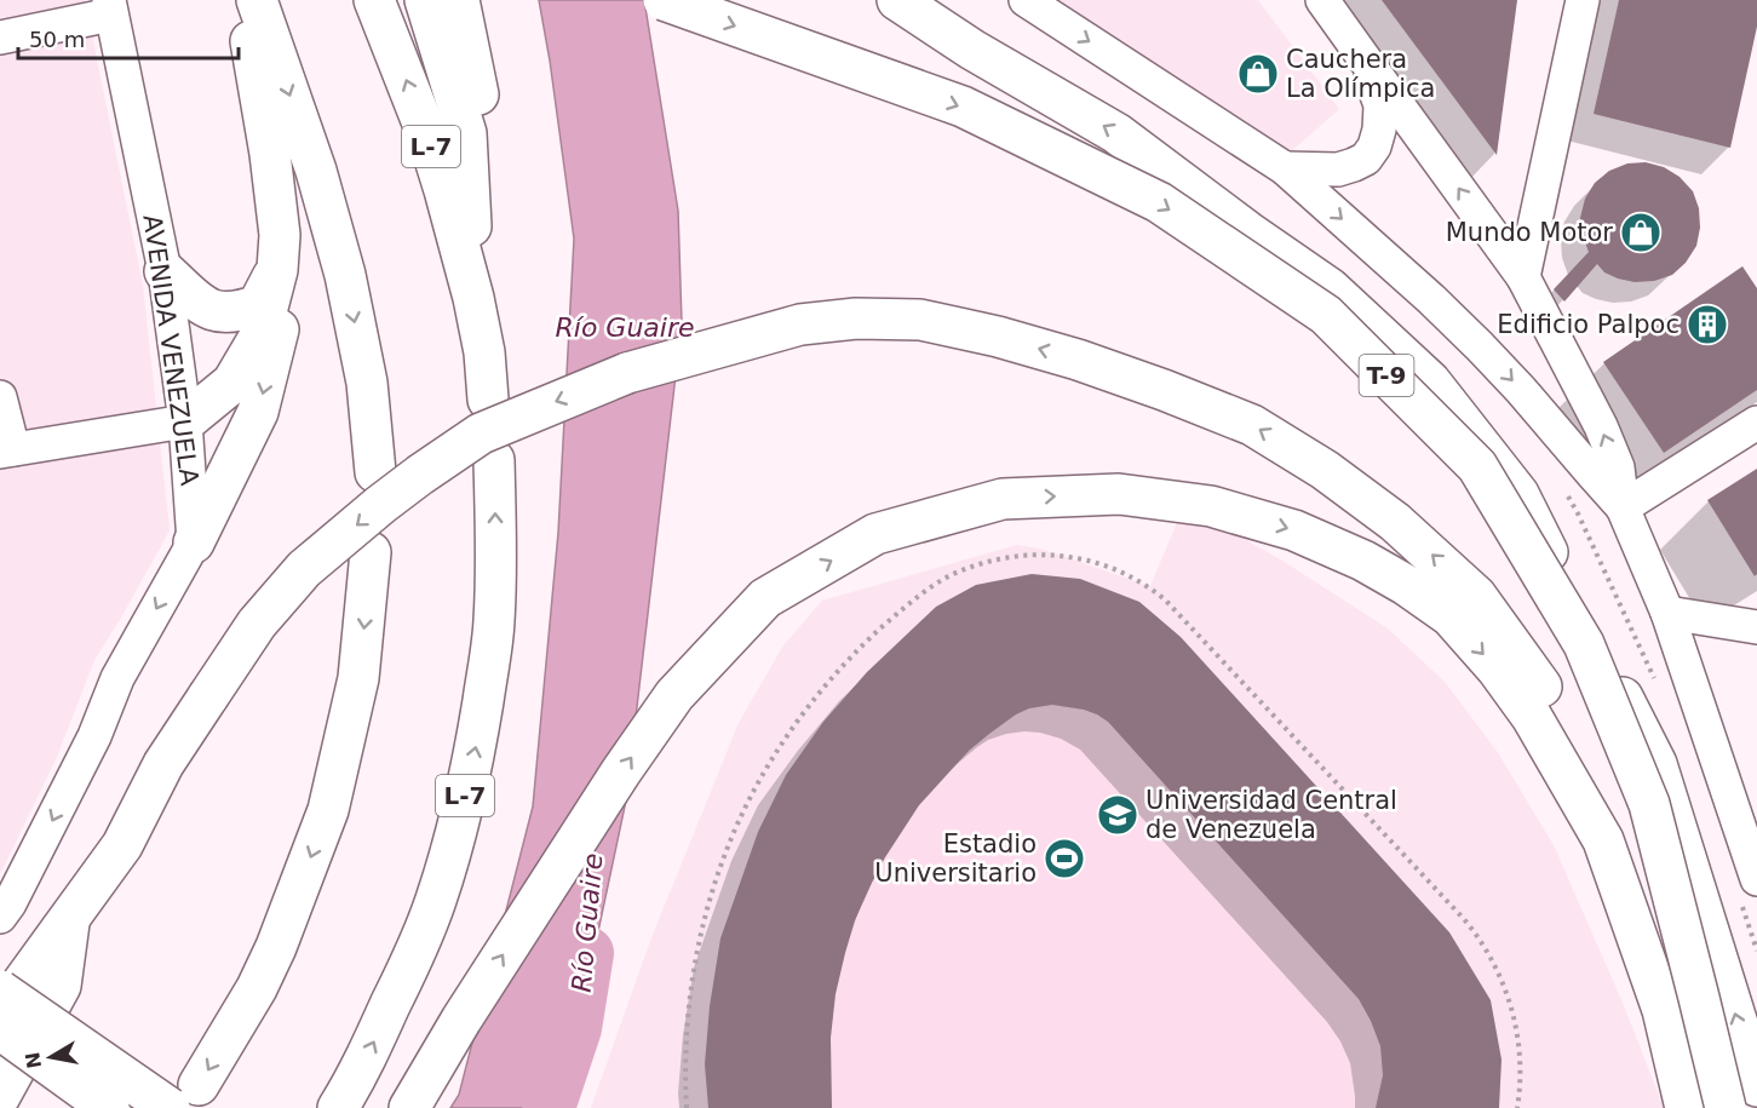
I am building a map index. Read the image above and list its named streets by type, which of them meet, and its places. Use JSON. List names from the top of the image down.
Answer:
{
  "streets": {
    "main road": ["L-7", "T-9"],
    "street": ["AVENIDA VENEZUELA"]
  },
  "water": ["Río Guaire"],
  "places": {
    "shop": ["Cauchera La Olímpica", "Mundo Motor"],
    "building": ["Edificio Palpoc"],
    "school or university": ["Universidad Central de Venezuela"],
    "sports": ["Estadio Universitario"]
  },
  "scale_bar": "50 m",
  "north": "left"
}
